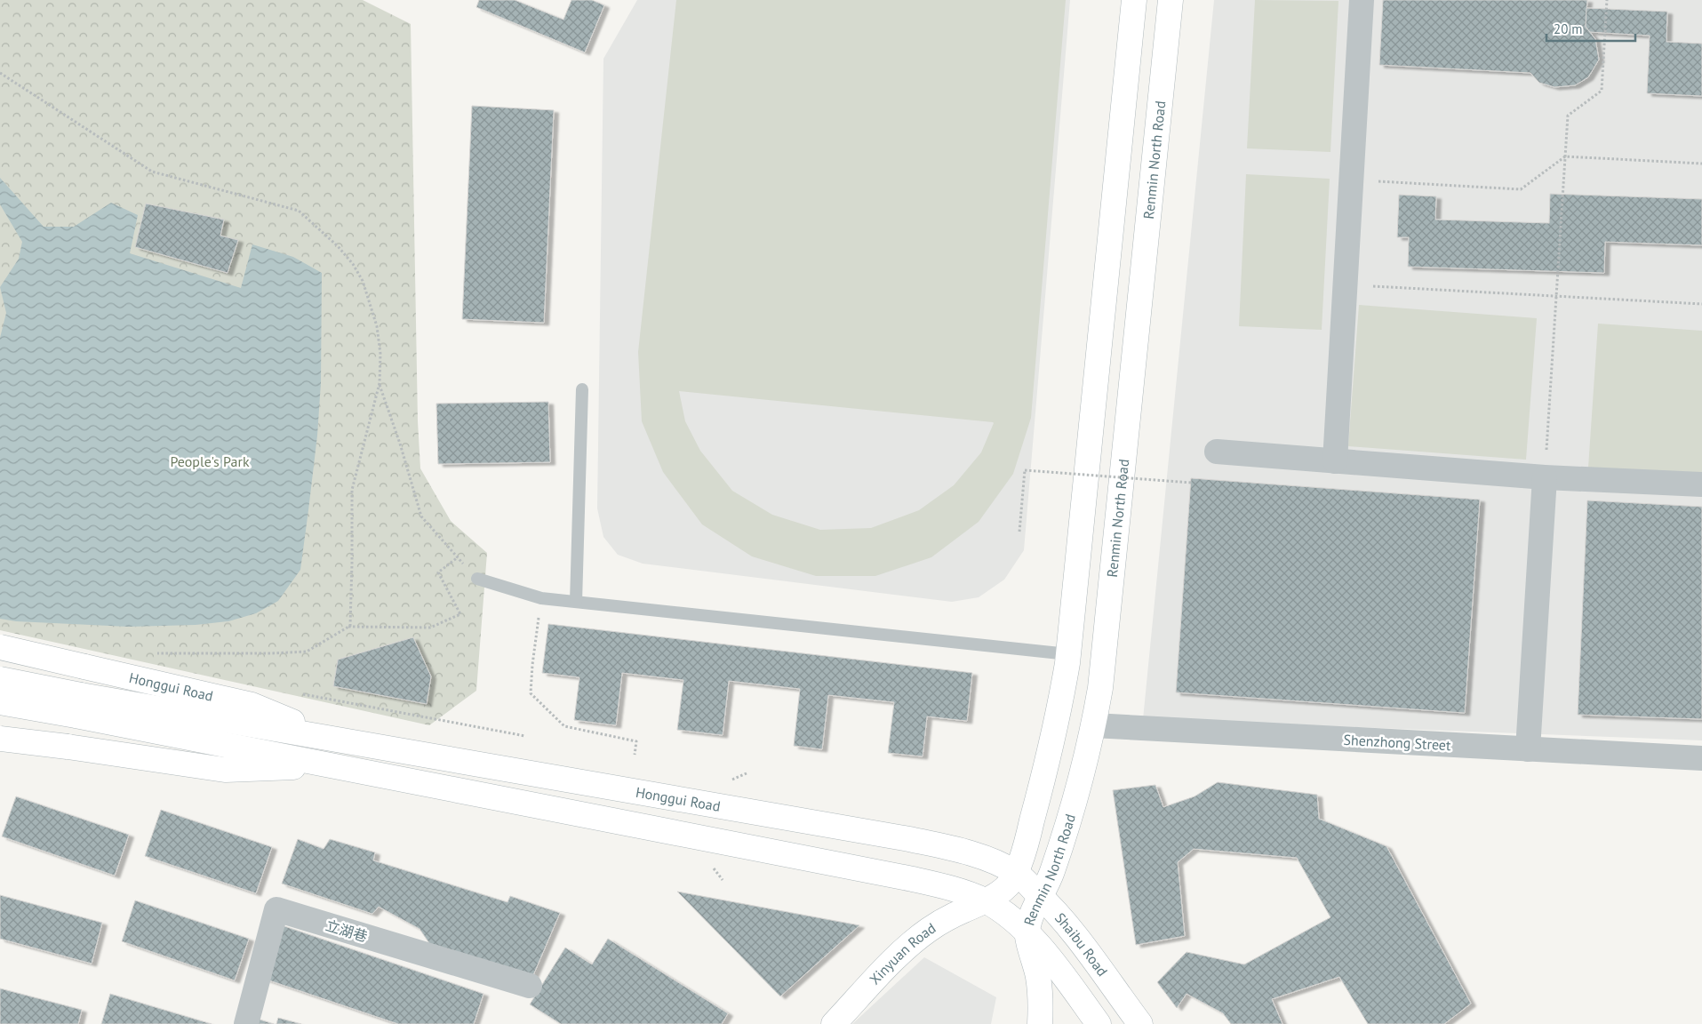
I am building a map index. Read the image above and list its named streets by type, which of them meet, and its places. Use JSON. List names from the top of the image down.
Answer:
{
  "streets": {
    "street": [
      "Renmin North Road",
      "Honggui Road",
      "Shenzhong Street",
      "立湖巷",
      "Shaibu Road",
      "Xinyuan Road"
    ]
  },
  "crossings": [
    ["Renmin North Road", "Shenzhong Street"],
    ["Renmin North Road", "Shaibu Road"],
    ["Honggui Road", "Shaibu Road"],
    ["Honggui Road", "Xinyuan Road"]
  ],
  "parks": ["People's Park"],
  "scale_bar": "20 m"
}
